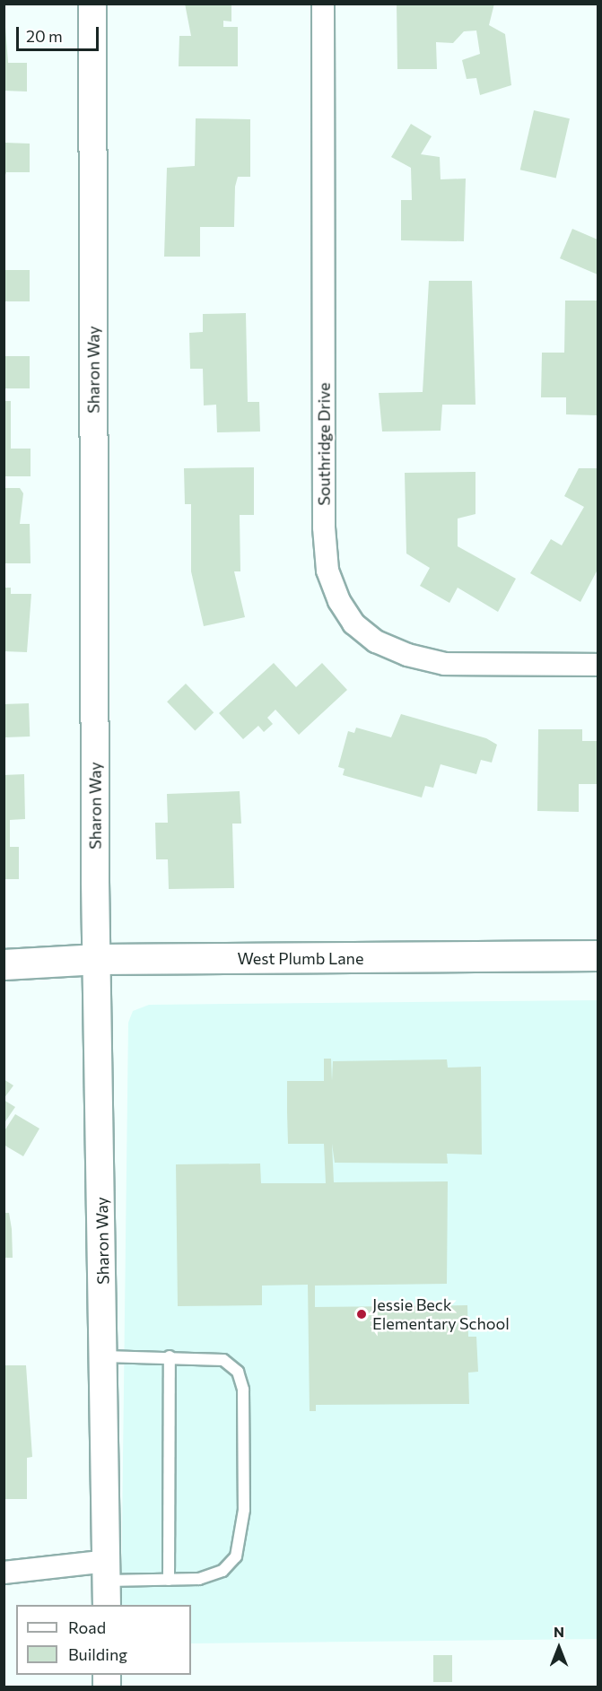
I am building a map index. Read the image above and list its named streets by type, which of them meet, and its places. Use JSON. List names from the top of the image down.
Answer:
{
  "streets": {
    "main road": ["West Plumb Lane"],
    "street": ["Sharon Way", "Southridge Drive"]
  },
  "crossings": [
    ["Sharon Way", "West Plumb Lane"]
  ],
  "places": ["Jessie Beck Elementary School"],
  "legend": ["Road", "Building"],
  "scale_bar": "20 m",
  "north": "top"
}
